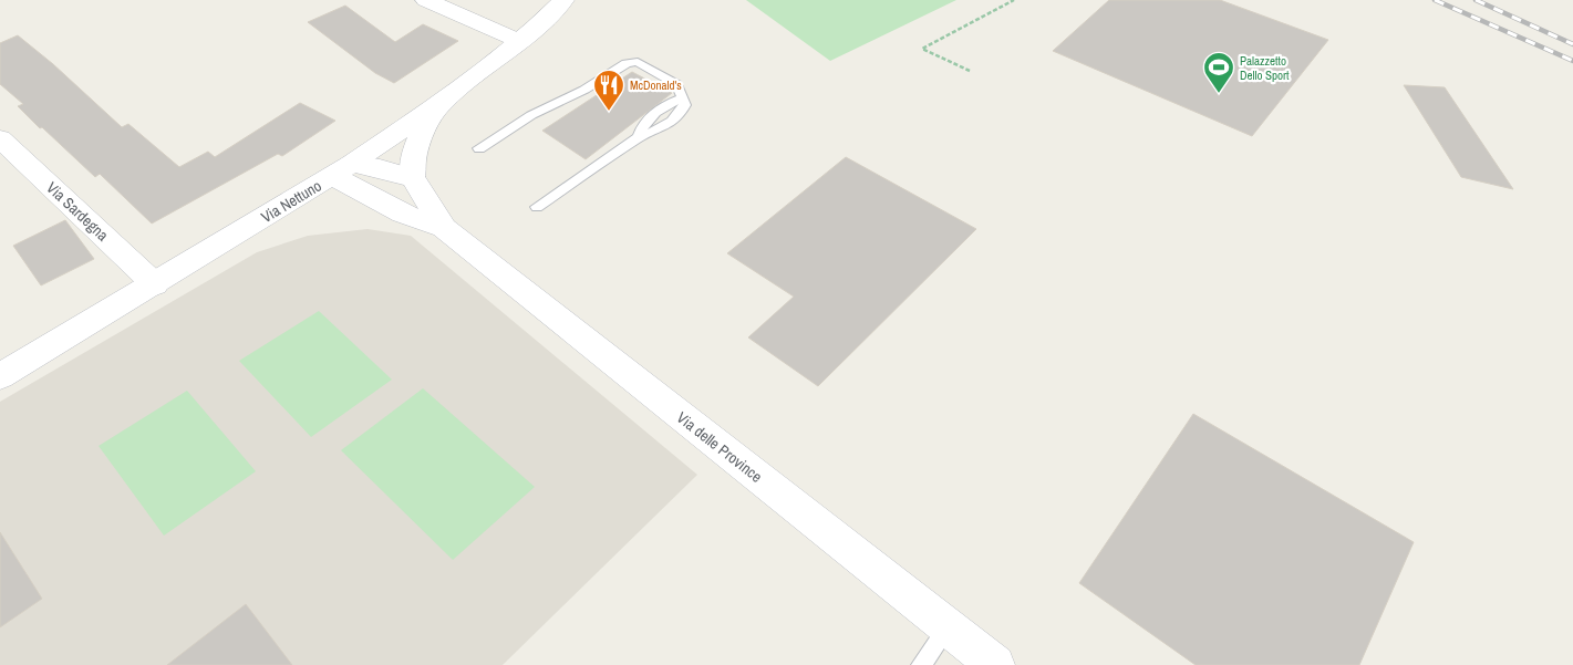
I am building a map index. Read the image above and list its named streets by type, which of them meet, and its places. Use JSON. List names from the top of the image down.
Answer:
{
  "streets": {
    "main road": ["Via Nettuno", "Via Sardegna", "Via delle Province"]
  },
  "crossings": [
    ["Via Nettuno", "Via Sardegna"],
    ["Via Nettuno", "Via delle Province"]
  ],
  "places": {
    "sports": ["Palazzetto Dello Sport"],
    "restaurant": ["McDonald's"]
  }
}
